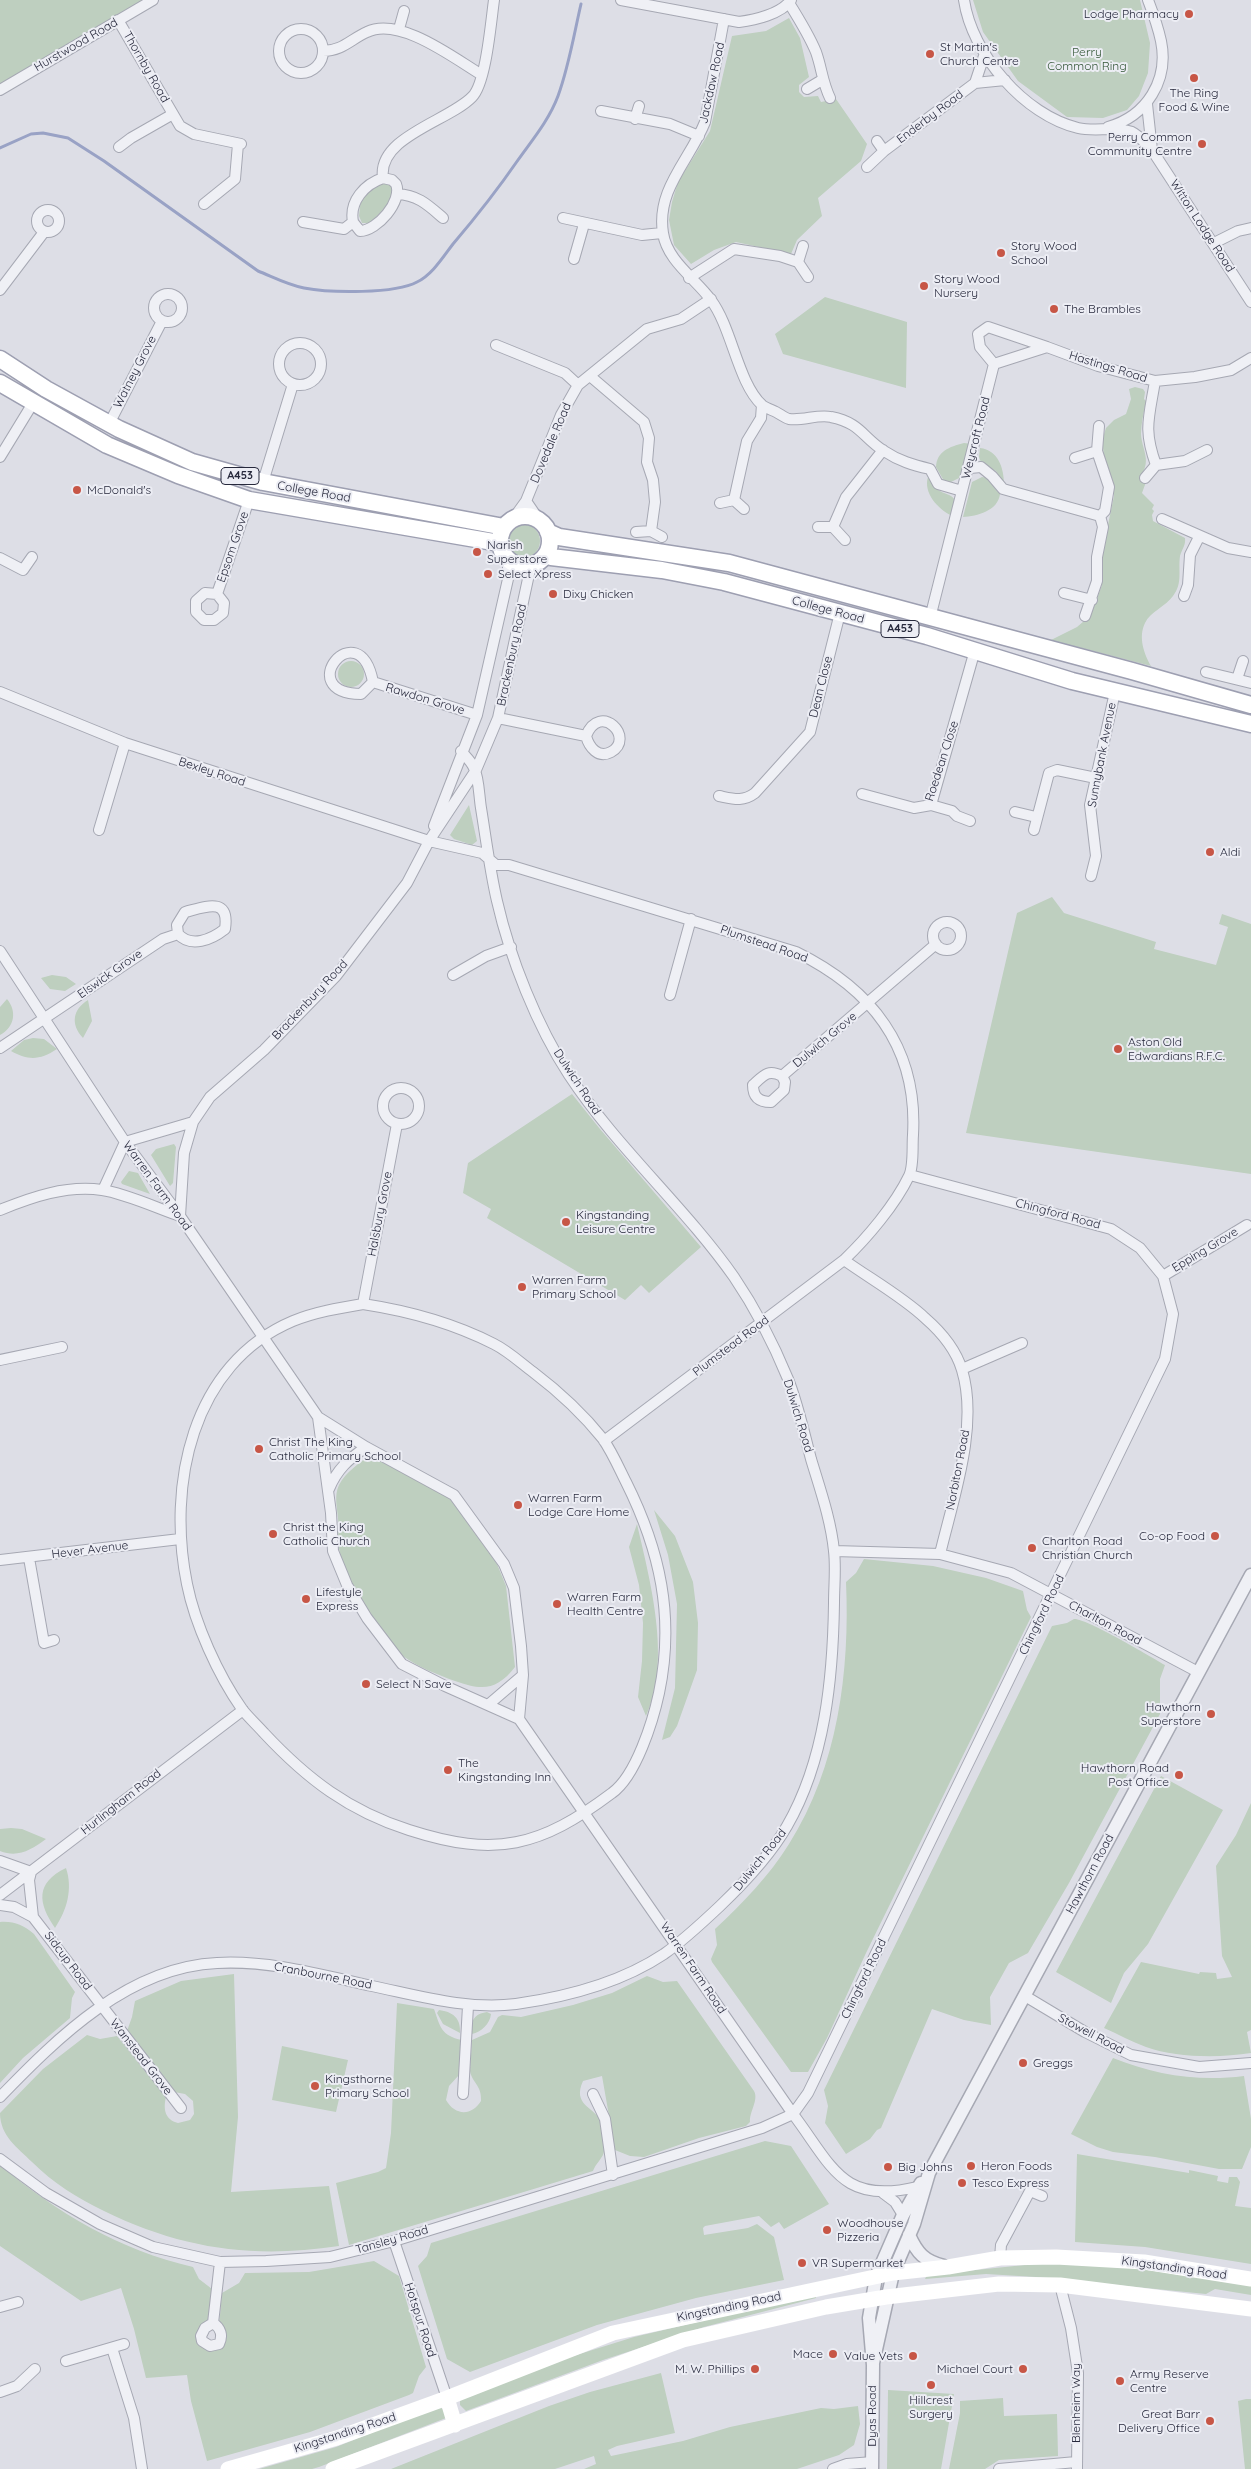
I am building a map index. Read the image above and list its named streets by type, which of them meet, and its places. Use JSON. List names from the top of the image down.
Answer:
{
  "streets": {
    "main road": ["A453", "College Road", "Kingstanding Road"],
    "street": [
      "Hurstwood Road",
      "Thornby Road",
      "Jackdaw Road",
      "Enderby Road",
      "Witton Lodge Road",
      "Hastings Road",
      "Watney Grove",
      "Weycroft Road",
      "Dovedale Road",
      "Epsom Grove",
      "Brackenbury Road",
      "Dean Close",
      "Rawdon Grove",
      "Sunnybank Avenue",
      "Roedean Close",
      "Bexley Road",
      "Plumstead Road",
      "Elswick Grove",
      "Dulwich Grove",
      "Dulwich Road",
      "Warren Farm Road",
      "Halsbury Grove",
      "Chingford Road",
      "Epping Grove",
      "Norbiton Road",
      "Hever Avenue",
      "Charlton Road",
      "Hurlingham Road",
      "Hawthorn Road",
      "Sidcup Road",
      "Cranbourne Road",
      "Stowell Road",
      "Wanstead Grove",
      "Tansley Road",
      "Hotspur Road",
      "Blenheim Way",
      "Dyas Road"
    ]
  },
  "crossings": [
    ["Hurstwood Road", "Thornby Road"],
    ["Enderby Road", "Witton Lodge Road"],
    ["Watney Grove", "College Road"],
    ["Weycroft Road", "College Road"],
    ["Dovedale Road", "College Road"],
    ["Dovedale Road", "Brackenbury Road"],
    ["College Road", "Epsom Grove"],
    ["College Road", "Brackenbury Road"],
    ["College Road", "Dean Close"],
    ["College Road", "Sunnybank Avenue"],
    ["College Road", "Roedean Close"],
    ["Brackenbury Road", "Rawdon Grove"],
    ["Brackenbury Road", "Bexley Road"],
    ["Brackenbury Road", "Plumstead Road"],
    ["Brackenbury Road", "Warren Farm Road"],
    ["Bexley Road", "Plumstead Road"],
    ["Plumstead Road", "Dulwich Grove"],
    ["Plumstead Road", "Dulwich Road"],
    ["Plumstead Road", "Chingford Road"],
    ["Plumstead Road", "Norbiton Road"],
    ["Elswick Grove", "Warren Farm Road"],
    ["Dulwich Road", "Warren Farm Road"],
    ["Dulwich Road", "Charlton Road"],
    ["Dulwich Road", "Cranbourne Road"],
    ["Warren Farm Road", "Chingford Road"],
    ["Warren Farm Road", "Hawthorn Road"],
    ["Warren Farm Road", "Cranbourne Road"],
    ["Warren Farm Road", "Tansley Road"],
    ["Chingford Road", "Epping Grove"],
    ["Chingford Road", "Charlton Road"],
    ["Chingford Road", "Tansley Road"],
    ["Norbiton Road", "Charlton Road"],
    ["Charlton Road", "Hawthorn Road"],
    ["Hawthorn Road", "Stowell Road"],
    ["Hawthorn Road", "Kingstanding Road"],
    ["Hawthorn Road", "Dyas Road"],
    ["Sidcup Road", "Cranbourne Road"],
    ["Sidcup Road", "Wanstead Grove"],
    ["Cranbourne Road", "Wanstead Grove"],
    ["Tansley Road", "Hotspur Road"],
    ["Kingstanding Road", "Hotspur Road"],
    ["Kingstanding Road", "Blenheim Way"],
    ["Kingstanding Road", "Dyas Road"]
  ],
  "parks": ["Perry Common Ring"],
  "places": [
    "Lodge Pharmacy",
    "St Martin's Church Centre",
    "The Ring Food & Wine",
    "Perry Common Community Centre",
    "Story Wood School",
    "Story Wood Nursery",
    "The Brambles",
    "McDonald's",
    "Narish Superstore",
    "Select Xpress",
    "Dixy Chicken",
    "Aldi",
    "Aston Old Edwardians R.F.C.",
    "Kingstanding Leisure Centre",
    "Warren Farm Primary School",
    "Christ The King Catholic Primary School",
    "Warren Farm Lodge Care Home",
    "Christ the King Catholic Church",
    "Co-op Food",
    "Charlton Road Christian Church",
    "Lifestyle Express",
    "Warren Farm Health Centre",
    "Select N Save",
    "Hawthorn Superstore",
    "The Kingstanding Inn",
    "Hawthorn Road Post Office",
    "Greggs",
    "Kingsthorne Primary School",
    "Heron Foods",
    "Big Johns",
    "Tesco Express",
    "Woodhouse Pizzeria",
    "VR Supermarket",
    "Mace",
    "Value Vets",
    "M. W. Phillips",
    "Michael Court",
    "Army Reserve Centre",
    "Hillcrest Surgery",
    "Great Barr Delivery Office"
  ]
}
